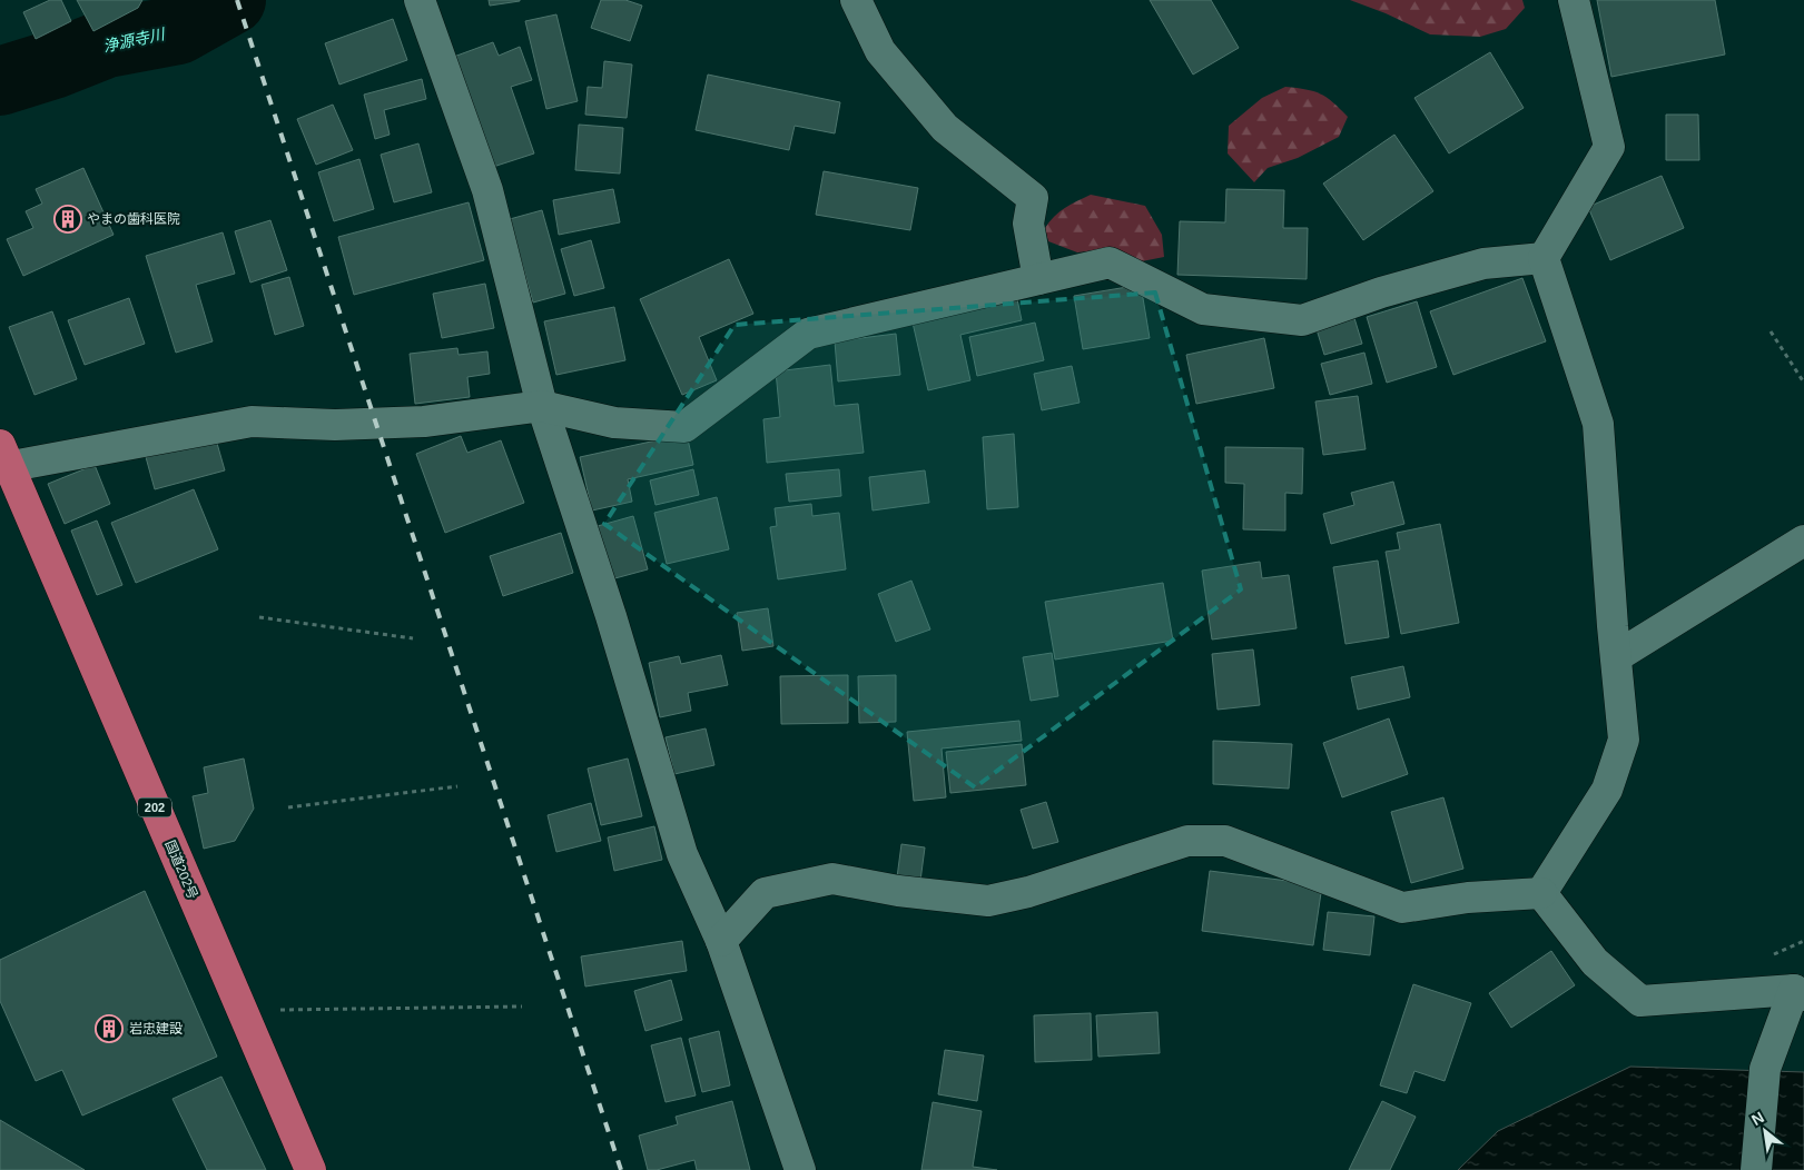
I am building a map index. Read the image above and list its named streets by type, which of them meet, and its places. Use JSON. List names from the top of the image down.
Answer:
{
  "streets": {
    "highway": ["202", "国道202号"]
  },
  "water": ["浄源寺川"],
  "places": {
    "building": ["やまの歯科医院", "岩忠建設"]
  },
  "north": "top left"
}
